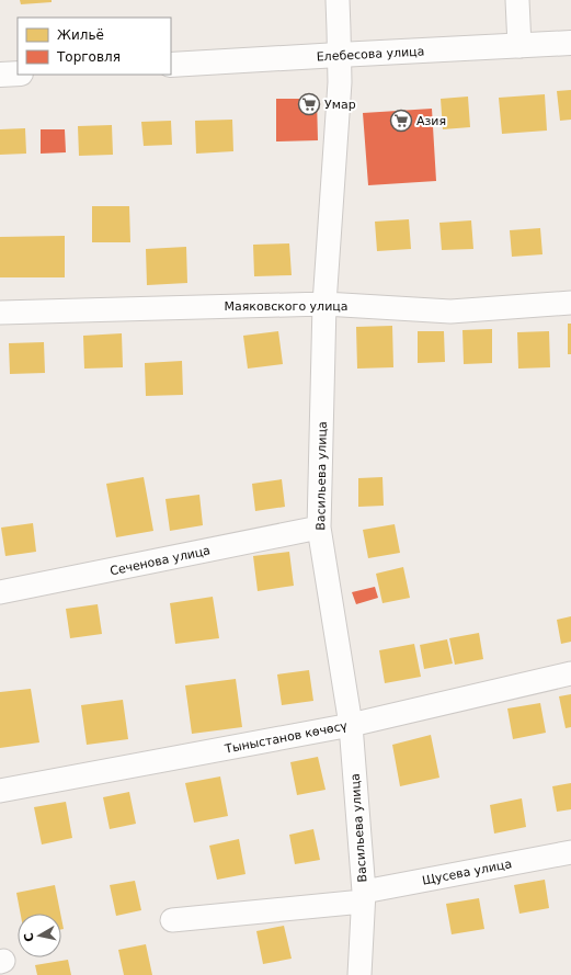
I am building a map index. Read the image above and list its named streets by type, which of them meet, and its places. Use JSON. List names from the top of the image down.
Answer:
{
  "streets": {
    "main road": ["Елебесова улица"],
    "street": [
      "Маяковского улица",
      "Васильева улица",
      "Сеченова улица",
      "Тыныстанов көчөсү",
      "Щусева улица"
    ]
  },
  "crossings": [
    ["Елебесова улица", "Васильева улица"],
    ["Маяковского улица", "Васильева улица"],
    ["Васильева улица", "Сеченова улица"],
    ["Васильева улица", "Тыныстанов көчөсү"],
    ["Васильева улица", "Щусева улица"]
  ],
  "places": {
    "supermarket": ["Умар", "Азия"]
  },
  "legend": ["Жильё", "Торговля"],
  "north": "left"
}
